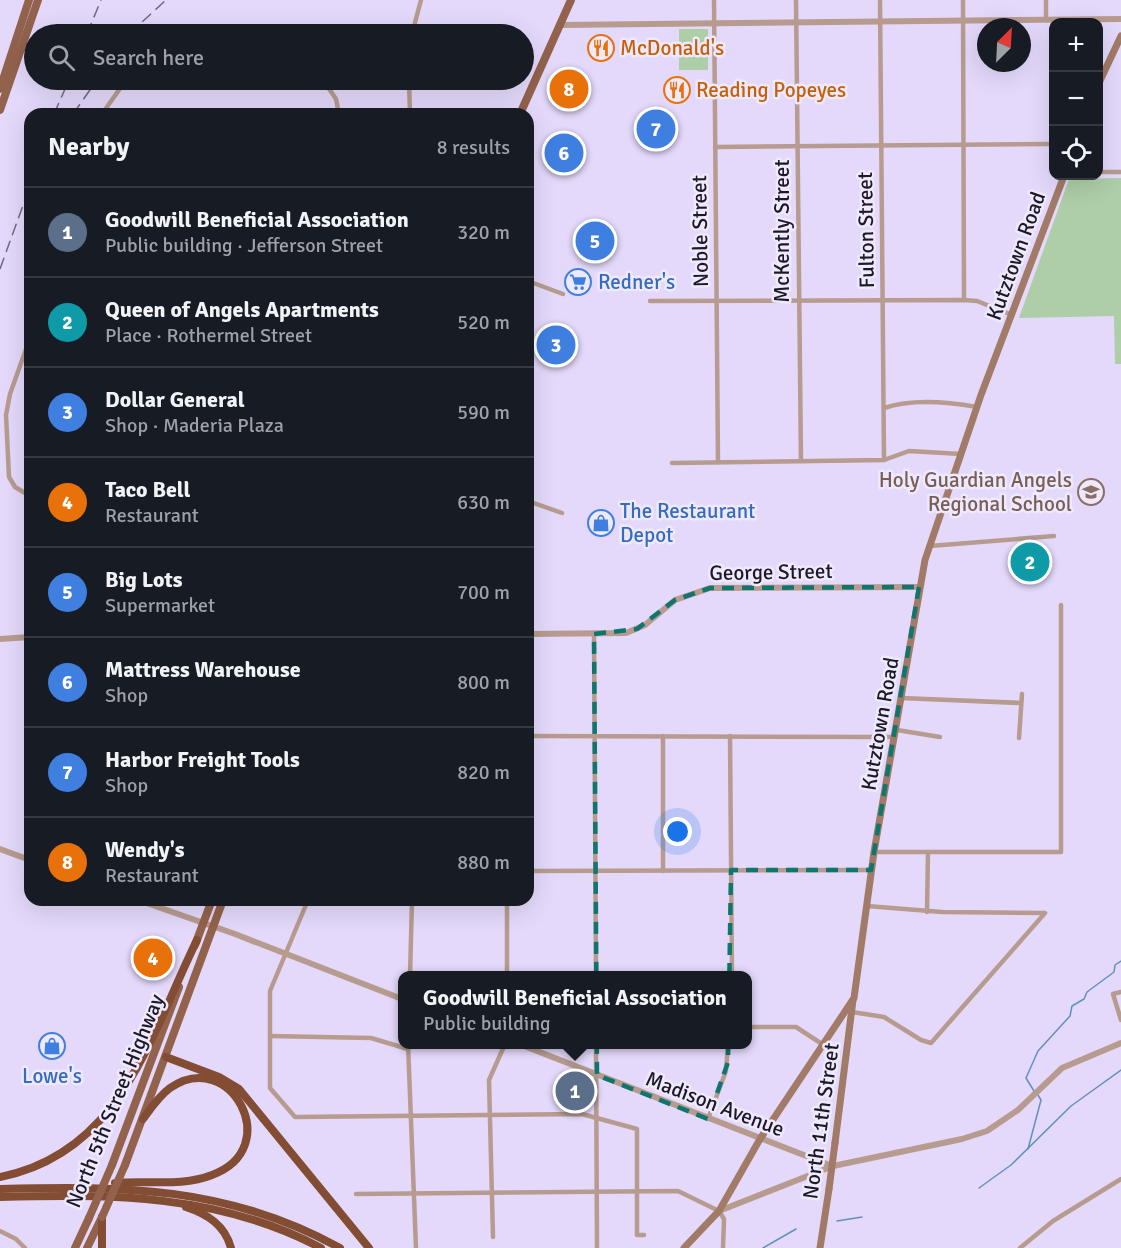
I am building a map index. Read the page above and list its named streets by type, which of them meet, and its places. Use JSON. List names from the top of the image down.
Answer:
{
  "streets": {
    "main road": ["Kutztown Road", "North 5th Street Highway", "North 11th Street"],
    "street": [
      "Fulton Street",
      "Noble Street",
      "McKently Street",
      "George Street",
      "Madison Avenue"
    ]
  },
  "crossings": [
    ["Kutztown Road", "George Street"],
    ["Kutztown Road", "Madison Avenue"],
    ["Kutztown Road", "North 11th Street"]
  ],
  "places": {
    "restaurant": ["McDonald's", "Reading Popeyes"],
    "supermarket": ["Redner's"],
    "school or university": ["Holy Guardian Angels Regional School"],
    "shop": ["The Restaurant Depot", "Lowe's"]
  },
  "north": "top right",
  "page": {
    "map_buttons": ["+", "−"],
    "search": "Search here",
    "pins": [
      "8",
      "7",
      "6",
      "5",
      "3",
      "2",
      "4",
      "1"
    ],
    "heading": ["Nearby", "8 results"],
    "list": [
      {
        "mark": "1",
        "name": "Goodwill Beneficial Association",
        "note": "Public building · Jefferson Street",
        "value": "320 m"
      },
      {
        "mark": "2",
        "name": "Queen of Angels Apartments",
        "note": "Place · Rothermel Street",
        "value": "520 m"
      },
      {
        "mark": "3",
        "name": "Dollar General",
        "note": "Shop · Maderia Plaza",
        "value": "590 m"
      },
      {
        "mark": "4",
        "name": "Taco Bell",
        "note": "Restaurant",
        "value": "630 m"
      },
      {
        "mark": "5",
        "name": "Big Lots",
        "note": "Supermarket",
        "value": "700 m"
      },
      {
        "mark": "6",
        "name": "Mattress Warehouse",
        "note": "Shop",
        "value": "800 m"
      },
      {
        "mark": "7",
        "name": "Harbor Freight Tools",
        "note": "Shop",
        "value": "820 m"
      },
      {
        "mark": "8",
        "name": "Wendy's",
        "note": "Restaurant",
        "value": "880 m"
      }
    ],
    "popup": ["Goodwill Beneficial Association", "Public building"]
  }
}
